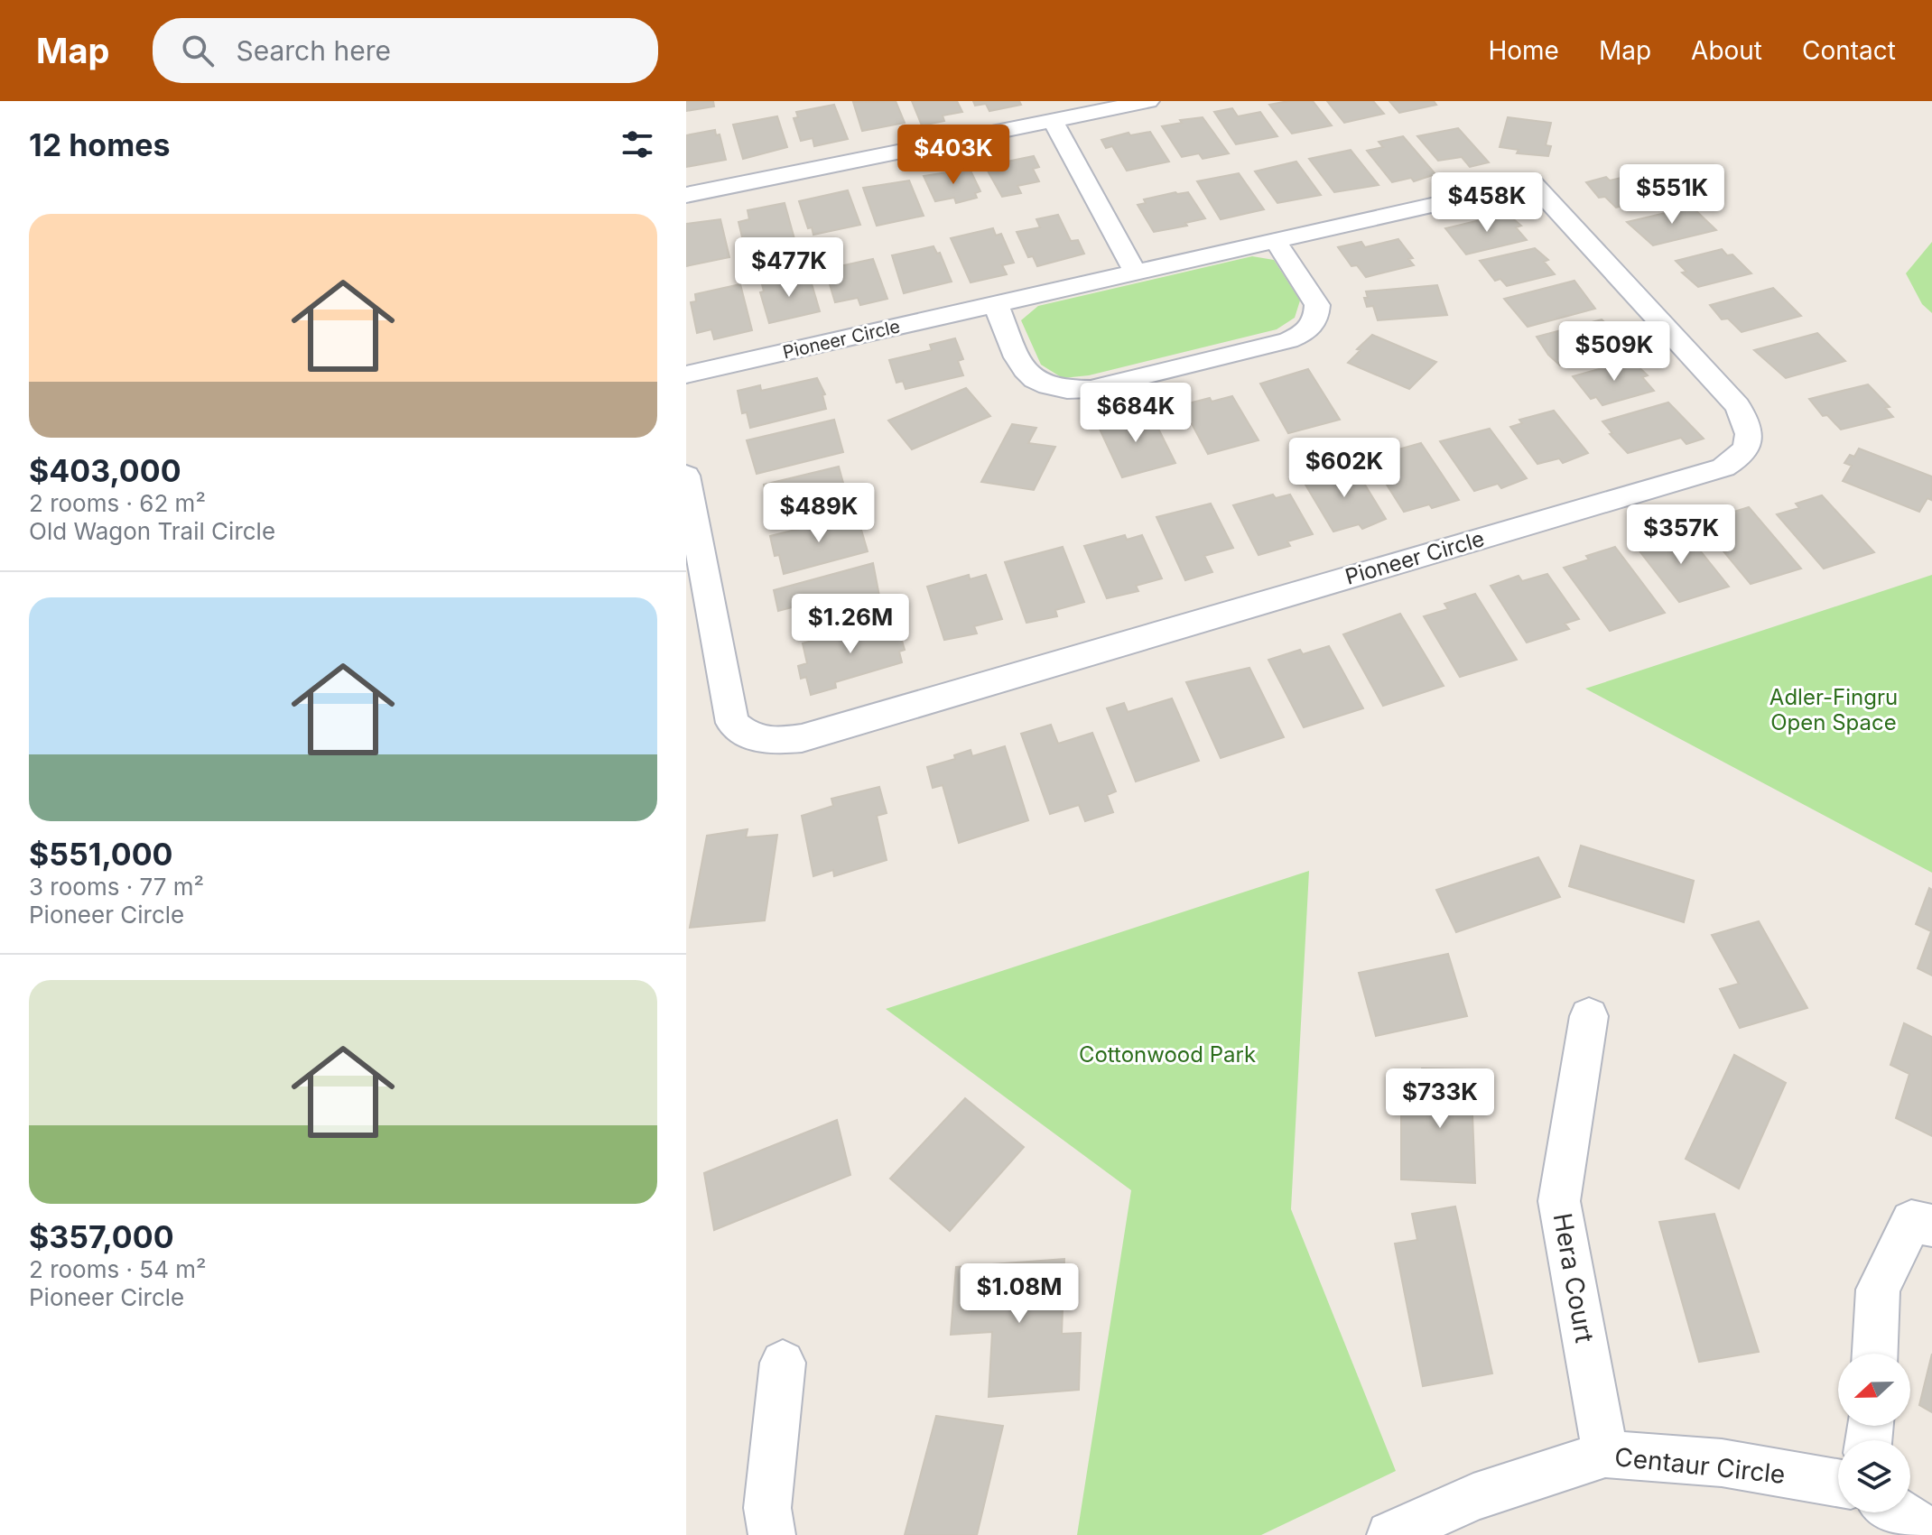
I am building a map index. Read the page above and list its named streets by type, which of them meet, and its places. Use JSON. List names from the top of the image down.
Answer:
{
  "streets": {
    "street": ["Pioneer Circle", "Hera Court", "Centaur Circle"]
  },
  "crossings": [
    ["Hera Court", "Centaur Circle"]
  ],
  "parks": ["Adler-Fingru Open Space", "Cottonwood Park"],
  "north": "left",
  "page": {
    "header": "Map",
    "search": "Search here",
    "nav": [
      "Home",
      "Map",
      "About",
      "Contact"
    ],
    "heading": "12 homes",
    "price": [
      "$403K",
      "$551K",
      "$458K",
      "$477K",
      "$509K",
      "$684K",
      "$602K",
      "$489K",
      "$357K",
      "$1.26M",
      "$733K",
      "$1.08M"
    ],
    "list": [
      {
        "name": "$403,000",
        "note": "2 rooms · 62 m² · Old Wagon Trail Circle"
      },
      {
        "name": "$551,000",
        "note": "3 rooms · 77 m² · Pioneer Circle"
      },
      {
        "name": "$357,000",
        "note": "2 rooms · 54 m² · Pioneer Circle"
      }
    ]
  }
}
